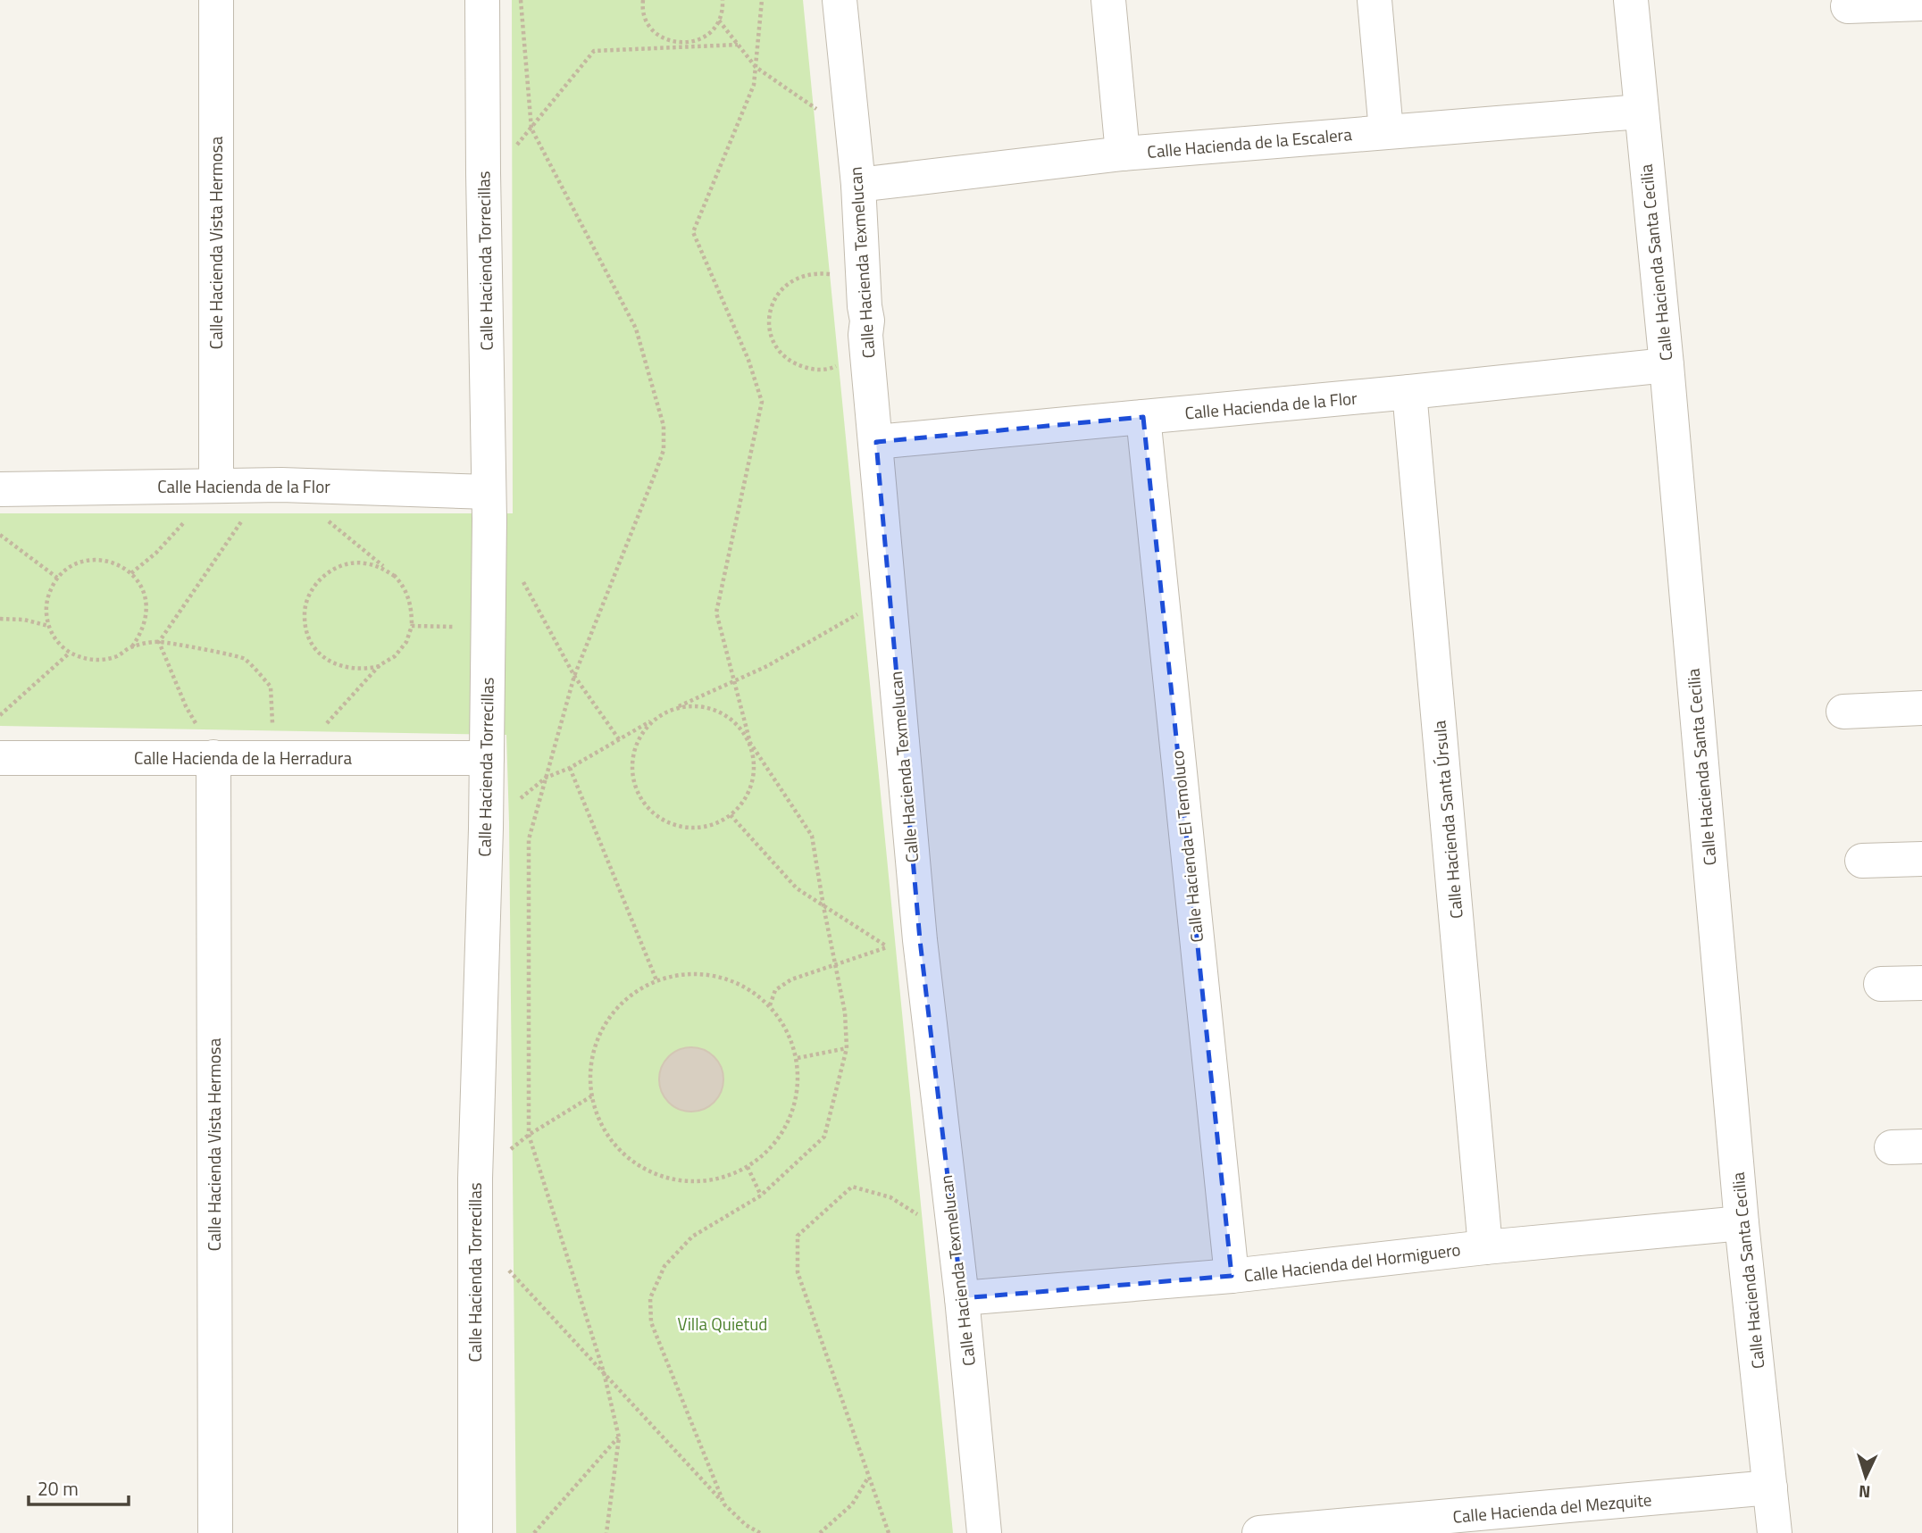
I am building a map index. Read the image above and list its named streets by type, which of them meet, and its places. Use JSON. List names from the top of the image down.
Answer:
{
  "streets": {
    "street": [
      "Calle Hacienda de la Escalera",
      "Calle Hacienda Vista Hermosa",
      "Calle Hacienda Torrecillas",
      "Calle Hacienda Texmelucan",
      "Calle Hacienda Santa Cecilia",
      "Calle Hacienda de la Flor",
      "Calle Hacienda de la Herradura",
      "Calle Hacienda Santa Úrsula",
      "Calle Hacienda El Temoluco",
      "Calle Hacienda del Hormiguero",
      "Calle Hacienda del Mezquite"
    ]
  },
  "crossings": [
    ["Calle Hacienda de la Escalera", "Calle Hacienda Texmelucan"],
    ["Calle Hacienda de la Escalera", "Calle Hacienda Santa Cecilia"],
    ["Calle Hacienda Vista Hermosa", "Calle Hacienda de la Flor"],
    ["Calle Hacienda Vista Hermosa", "Calle Hacienda de la Herradura"],
    ["Calle Hacienda Torrecillas", "Calle Hacienda de la Flor"],
    ["Calle Hacienda Torrecillas", "Calle Hacienda de la Herradura"],
    ["Calle Hacienda Texmelucan", "Calle Hacienda de la Flor"],
    ["Calle Hacienda Texmelucan", "Calle Hacienda del Hormiguero"],
    ["Calle Hacienda Santa Cecilia", "Calle Hacienda de la Flor"],
    ["Calle Hacienda Santa Cecilia", "Calle Hacienda del Hormiguero"],
    ["Calle Hacienda Santa Cecilia", "Calle Hacienda del Mezquite"],
    ["Calle Hacienda de la Flor", "Calle Hacienda Santa Úrsula"],
    ["Calle Hacienda de la Flor", "Calle Hacienda El Temoluco"],
    ["Calle Hacienda Santa Úrsula", "Calle Hacienda del Hormiguero"],
    ["Calle Hacienda El Temoluco", "Calle Hacienda del Hormiguero"]
  ],
  "parks": ["Villa Quietud"],
  "scale_bar": "20 m",
  "north": "bottom"
}
